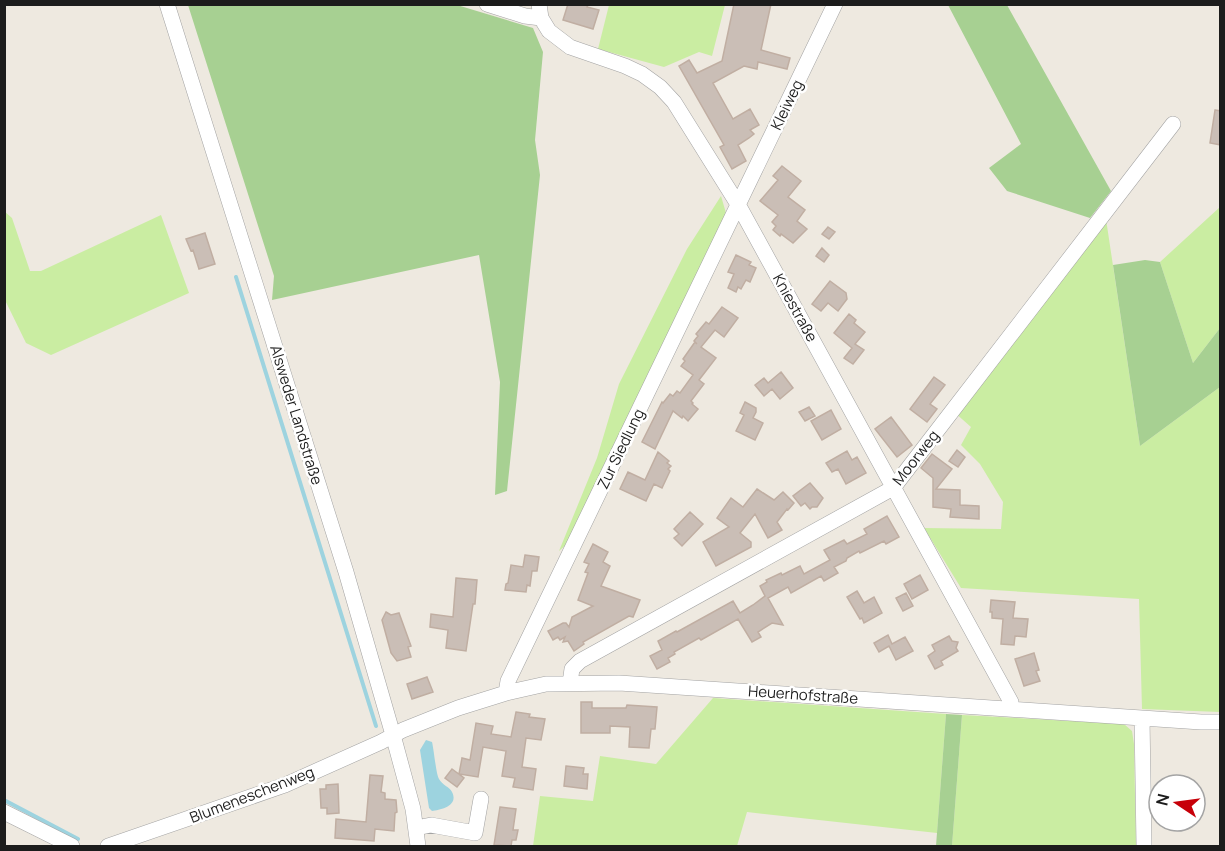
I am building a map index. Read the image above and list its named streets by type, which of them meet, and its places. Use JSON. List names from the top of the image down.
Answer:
{
  "streets": {
    "street": [
      "Kleiweg",
      "Kniestraße",
      "Alsweder Landstraße",
      "Zur Siedlung",
      "Moorweg",
      "Heuerhofstraße",
      "Blumeneschenweg"
    ]
  },
  "crossings": [
    ["Kleiweg", "Kniestraße"],
    ["Kleiweg", "Zur Siedlung"],
    ["Kniestraße", "Zur Siedlung"],
    ["Kniestraße", "Moorweg"],
    ["Kniestraße", "Heuerhofstraße"],
    ["Alsweder Landstraße", "Heuerhofstraße"],
    ["Alsweder Landstraße", "Blumeneschenweg"],
    ["Zur Siedlung", "Heuerhofstraße"],
    ["Moorweg", "Heuerhofstraße"],
    ["Heuerhofstraße", "Blumeneschenweg"]
  ],
  "north": "left"
}
